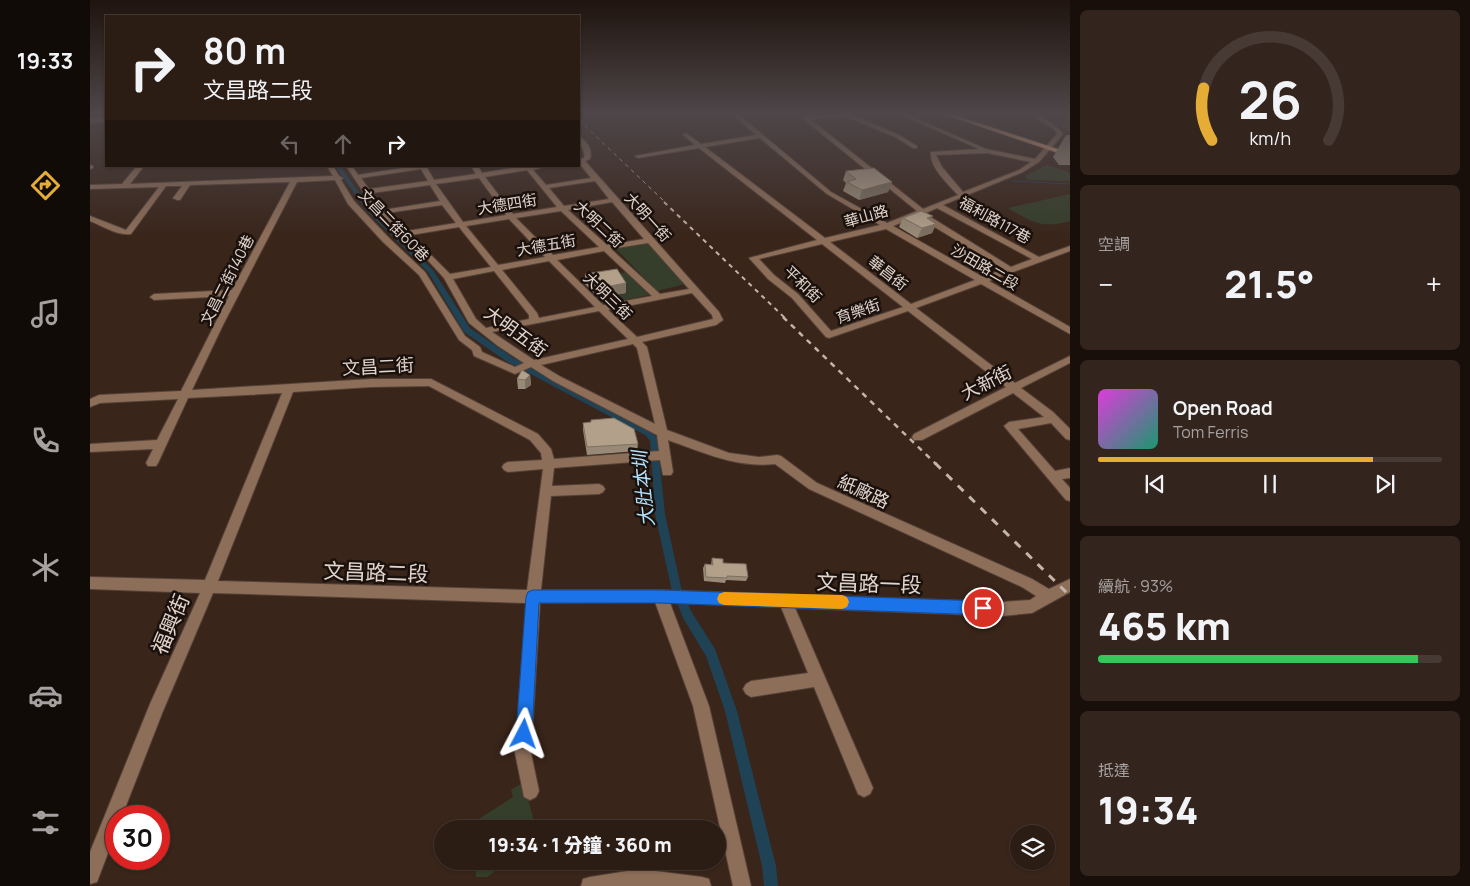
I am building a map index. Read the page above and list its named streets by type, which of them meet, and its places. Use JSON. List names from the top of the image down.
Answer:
{
  "streets": {
    "street": [
      "大德四街",
      "華山路",
      "大明一街",
      "福利路117巷",
      "大明二街",
      "文昌二街60巷",
      "大德五街",
      "沙田路二段",
      "華昌街",
      "文昌二街140巷",
      "平和街",
      "大明三街",
      "育樂街",
      "大明五街",
      "文昌二街",
      "大新街",
      "紙廠路",
      "文昌路二段",
      "文昌路一段",
      "福興街"
    ]
  },
  "crossings": [
    ["大德四街", "大明一街"],
    ["大德四街", "大明二街"],
    ["大德四街", "大明三街"],
    ["大德四街", "大明五街"],
    ["華山路", "福利路117巷"],
    ["華山路", "沙田路二段"],
    ["華山路", "華昌街"],
    ["華山路", "平和街"],
    ["大明一街", "大德五街"],
    ["大明一街", "大明三街"],
    ["福利路117巷", "育樂街"],
    ["大明二街", "大德五街"],
    ["文昌二街60巷", "大明五街"],
    ["大德五街", "大明三街"],
    ["大德五街", "大明五街"],
    ["沙田路二段", "育樂街"],
    ["華昌街", "育樂街"],
    ["華昌街", "大新街"],
    ["文昌二街140巷", "文昌二街"],
    ["平和街", "育樂街"],
    ["大明三街", "大明五街"],
    ["大明三街", "紙廠路"],
    ["大明五街", "紙廠路"],
    ["文昌二街", "福興街"],
    ["紙廠路", "文昌路一段"],
    ["文昌路二段", "文昌路一段"],
    ["文昌路二段", "福興街"]
  ],
  "water": ["大肚本圳"],
  "page": {
    "tabs": "19:33",
    "turn": ["80 m", "文昌路二段"],
    "tile": [
      "空調",
      ["續航 · 93%", "465 km"],
      ["抵達", "19:34"]
    ],
    "heat": ["−", "21.5°", "+"],
    "song": ["Open Road", "Tom Ferris"],
    "limit": "30",
    "trip": "19:34 · 1 分鐘 · 360 m",
    "gauge": ["26", "km/h"]
  }
}
